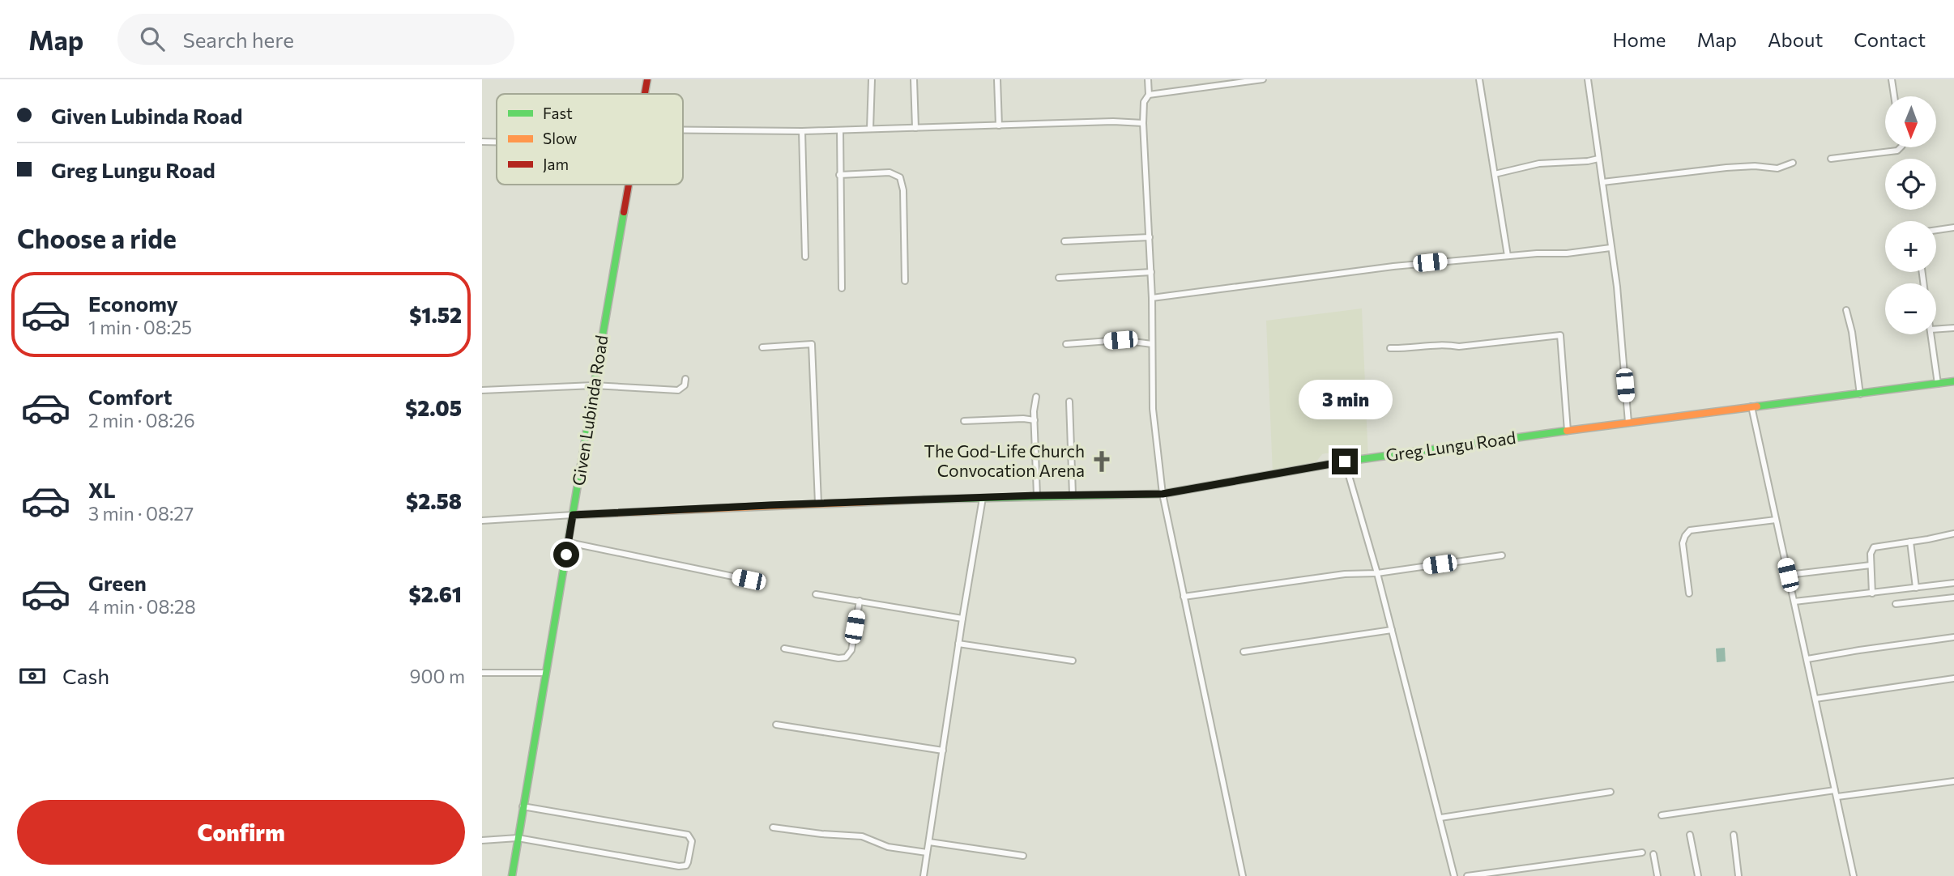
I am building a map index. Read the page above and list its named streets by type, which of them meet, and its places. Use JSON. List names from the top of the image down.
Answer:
{
  "streets": {
    "street": ["Given Lubinda Road", "Greg Lungu Road"]
  },
  "crossings": [
    ["Given Lubinda Road", "Greg Lungu Road"]
  ],
  "places": {
    "church": ["The God-Life Church Convocation Arena"]
  },
  "legend": ["Fast", "Slow", "Jam"],
  "north": "bottom",
  "page": {
    "header": "Map",
    "search": "Search here",
    "nav": [
      "Home",
      "Map",
      "About",
      "Contact"
    ],
    "banner": ["Given Lubinda Road", "Greg Lungu Road"],
    "map_buttons": ["+", "−"],
    "heading": "Choose a ride",
    "list": [
      {
        "name": "Economy",
        "note": "1 min · 08:25",
        "value": "$1.52"
      },
      {
        "name": "Comfort",
        "note": "2 min · 08:26",
        "value": "$2.05"
      },
      {
        "name": "XL",
        "note": "3 min · 08:27",
        "value": "$2.58"
      },
      {
        "name": "Green",
        "note": "4 min · 08:28",
        "value": "$2.61"
      }
    ],
    "bubble": "3 min",
    "pay": ["Cash", "900 m"],
    "buttons": "Confirm"
  }
}
